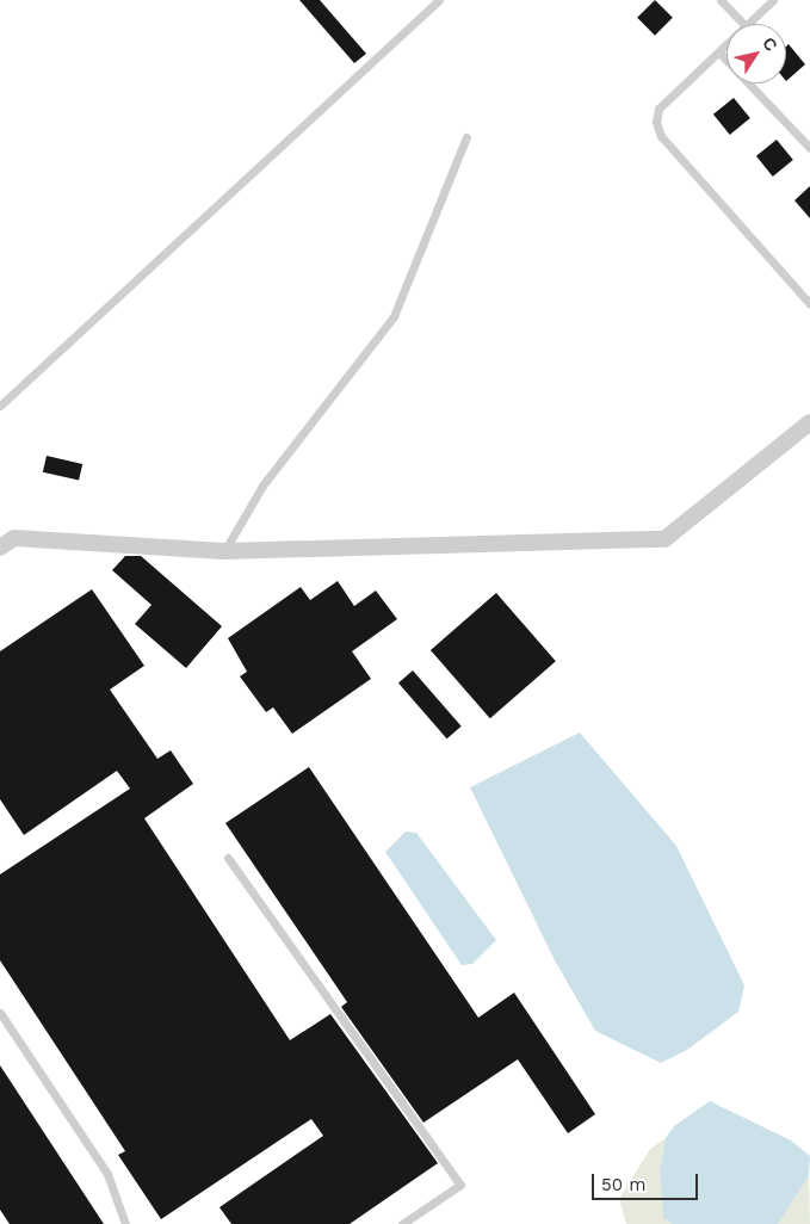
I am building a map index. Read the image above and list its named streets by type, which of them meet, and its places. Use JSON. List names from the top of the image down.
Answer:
{
  "scale_bar": "50 m",
  "north": "top right"
}
